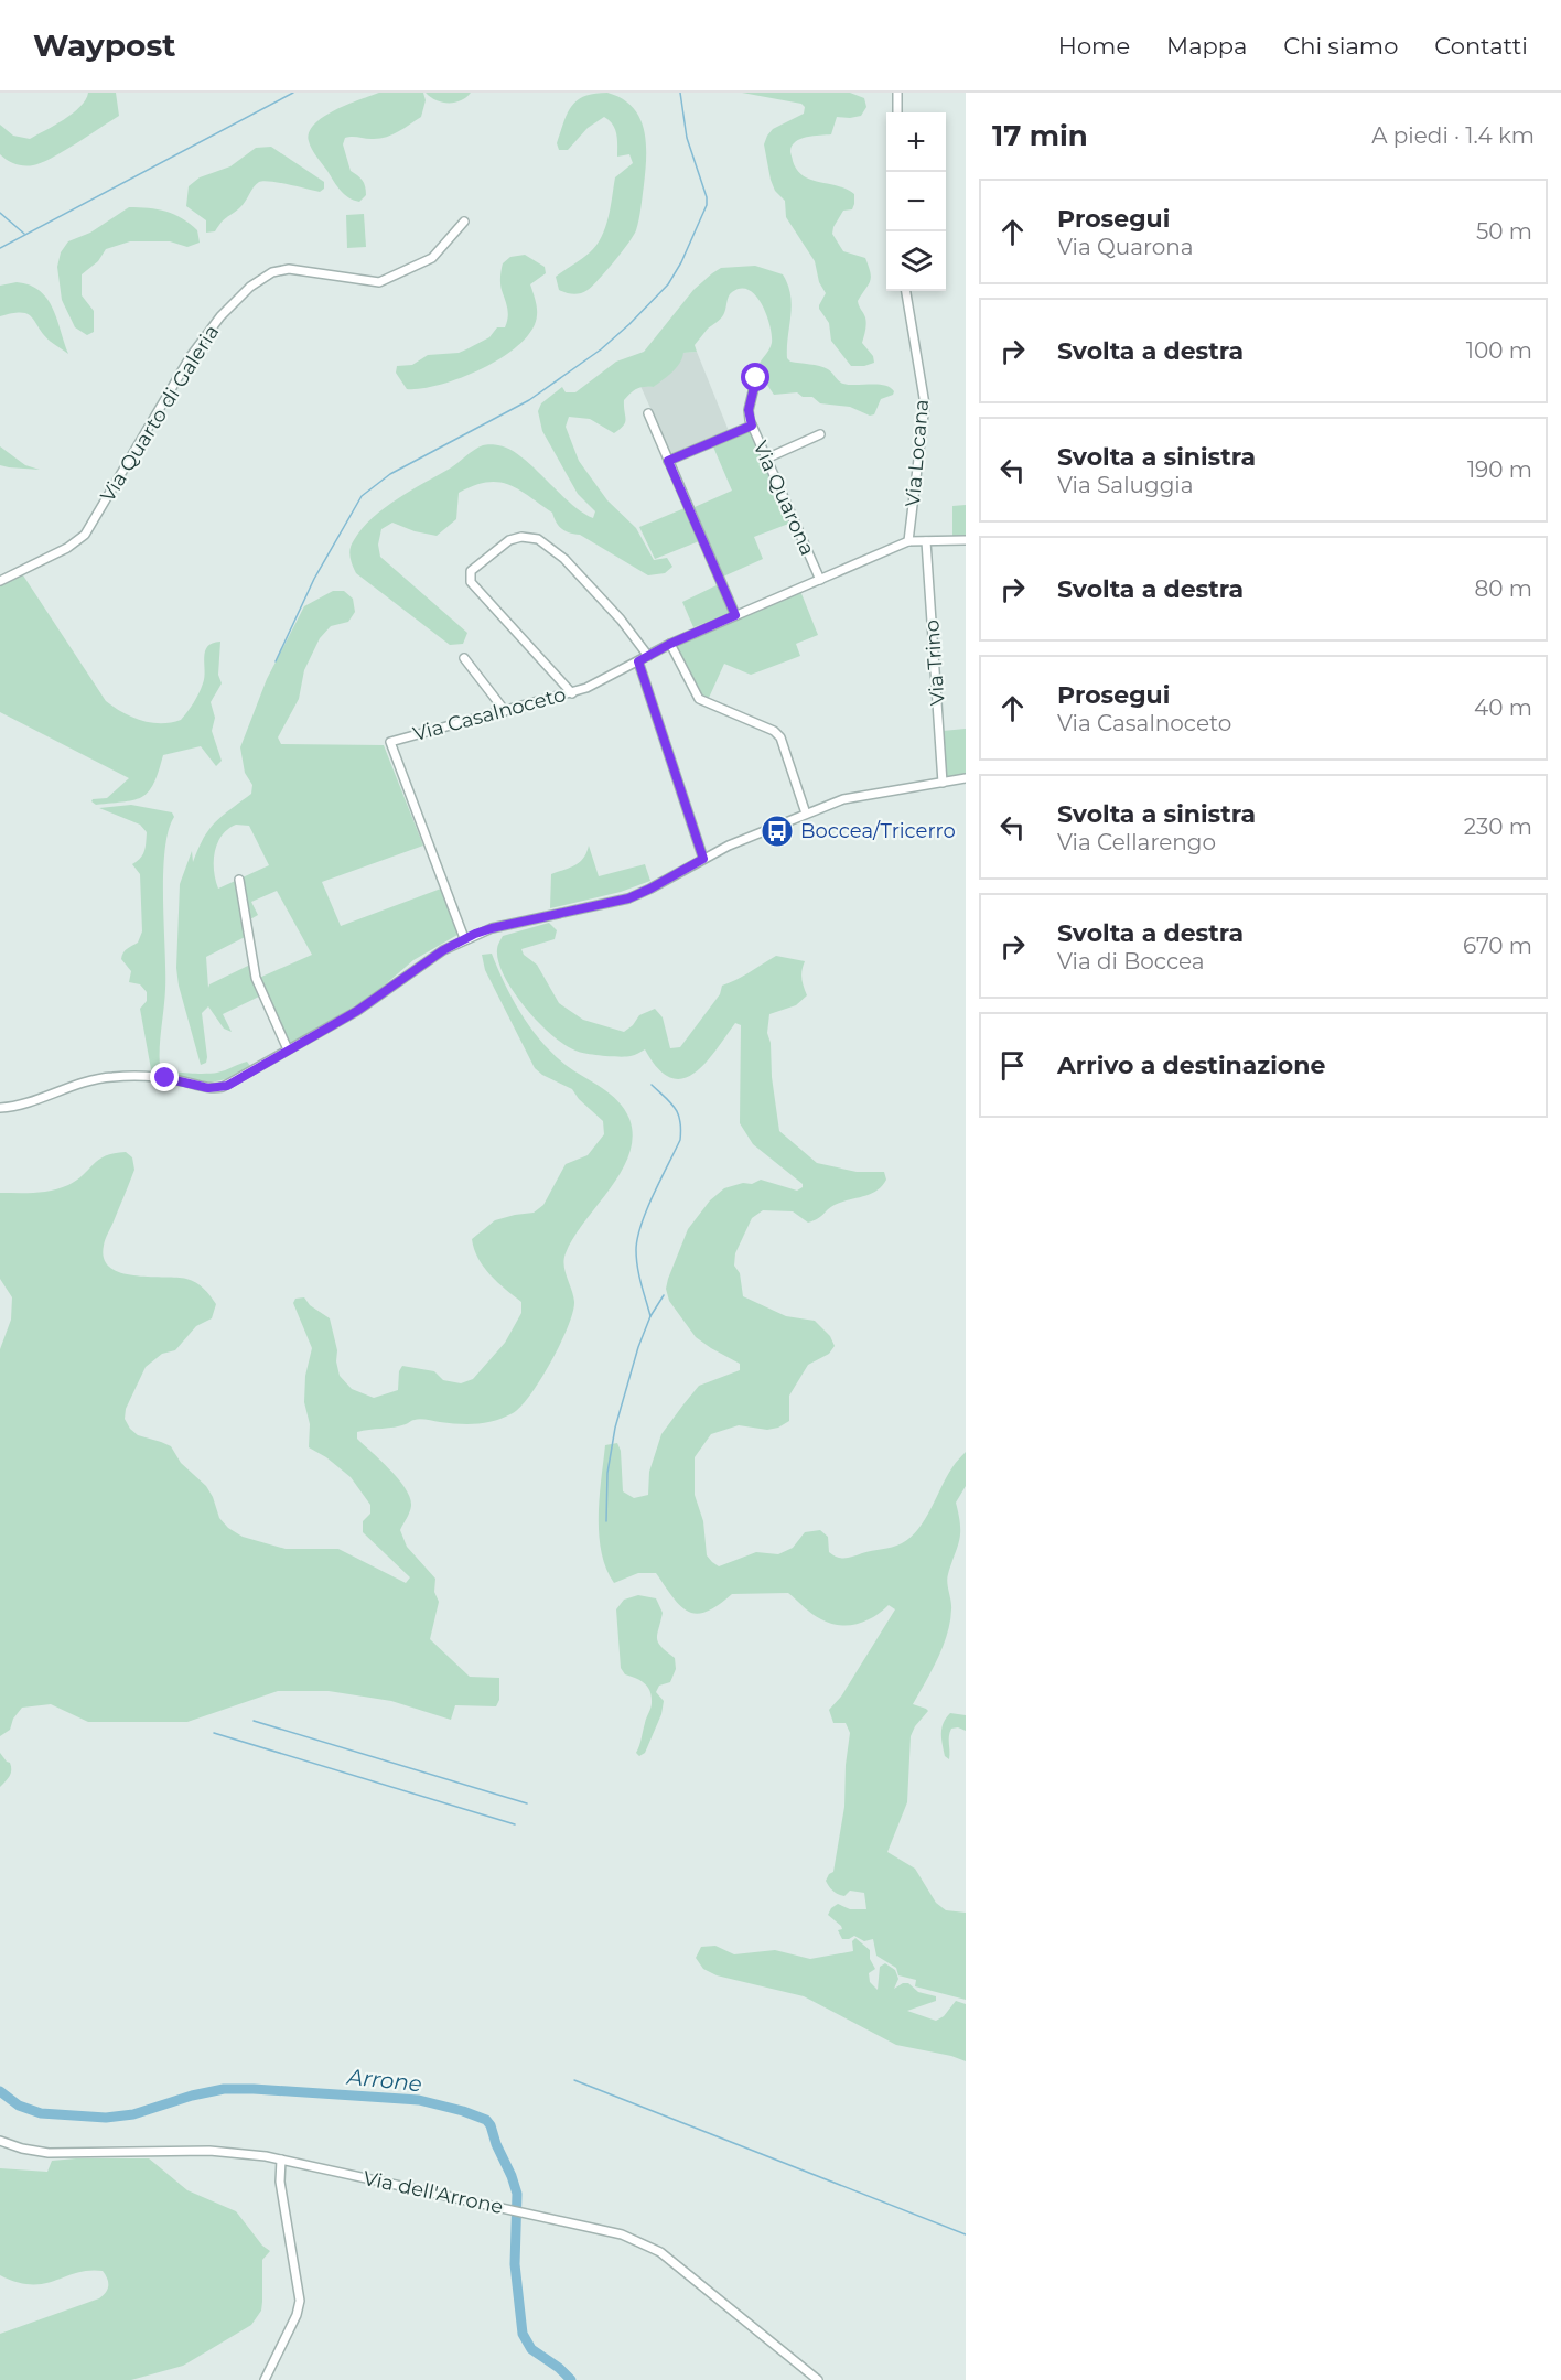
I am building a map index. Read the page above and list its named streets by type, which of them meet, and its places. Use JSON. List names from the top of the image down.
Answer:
{
  "streets": {
    "street": [
      "Via Quarto di Galeria",
      "Via Locana",
      "Via Quarona",
      "Via Trino",
      "Via Casalnoceto",
      "Via dell'Arrone"
    ]
  },
  "crossings": [
    ["Via Locana", "Via Casalnoceto"],
    ["Via Quarona", "Via Casalnoceto"]
  ],
  "water": ["Arrone"],
  "places": {
    "bus stop": ["Boccea/Tricerro"]
  },
  "page": {
    "header": "Waypost",
    "nav": [
      "Home",
      "Mappa",
      "Chi siamo",
      "Contatti"
    ],
    "heading": ["17 min", "A piedi · 1.4 km"],
    "map_buttons": ["+", "−"],
    "list": [
      ["Prosegui", "Via Quarona", "50 m"],
      ["Svolta a destra", "100 m"],
      ["Svolta a sinistra", "Via Saluggia", "190 m"],
      ["Svolta a destra", "80 m"],
      ["Prosegui", "Via Casalnoceto", "40 m"],
      ["Svolta a sinistra", "Via Cellarengo", "230 m"],
      ["Svolta a destra", "Via di Boccea", "670 m"],
      "Arrivo a destinazione"
    ]
  }
}
